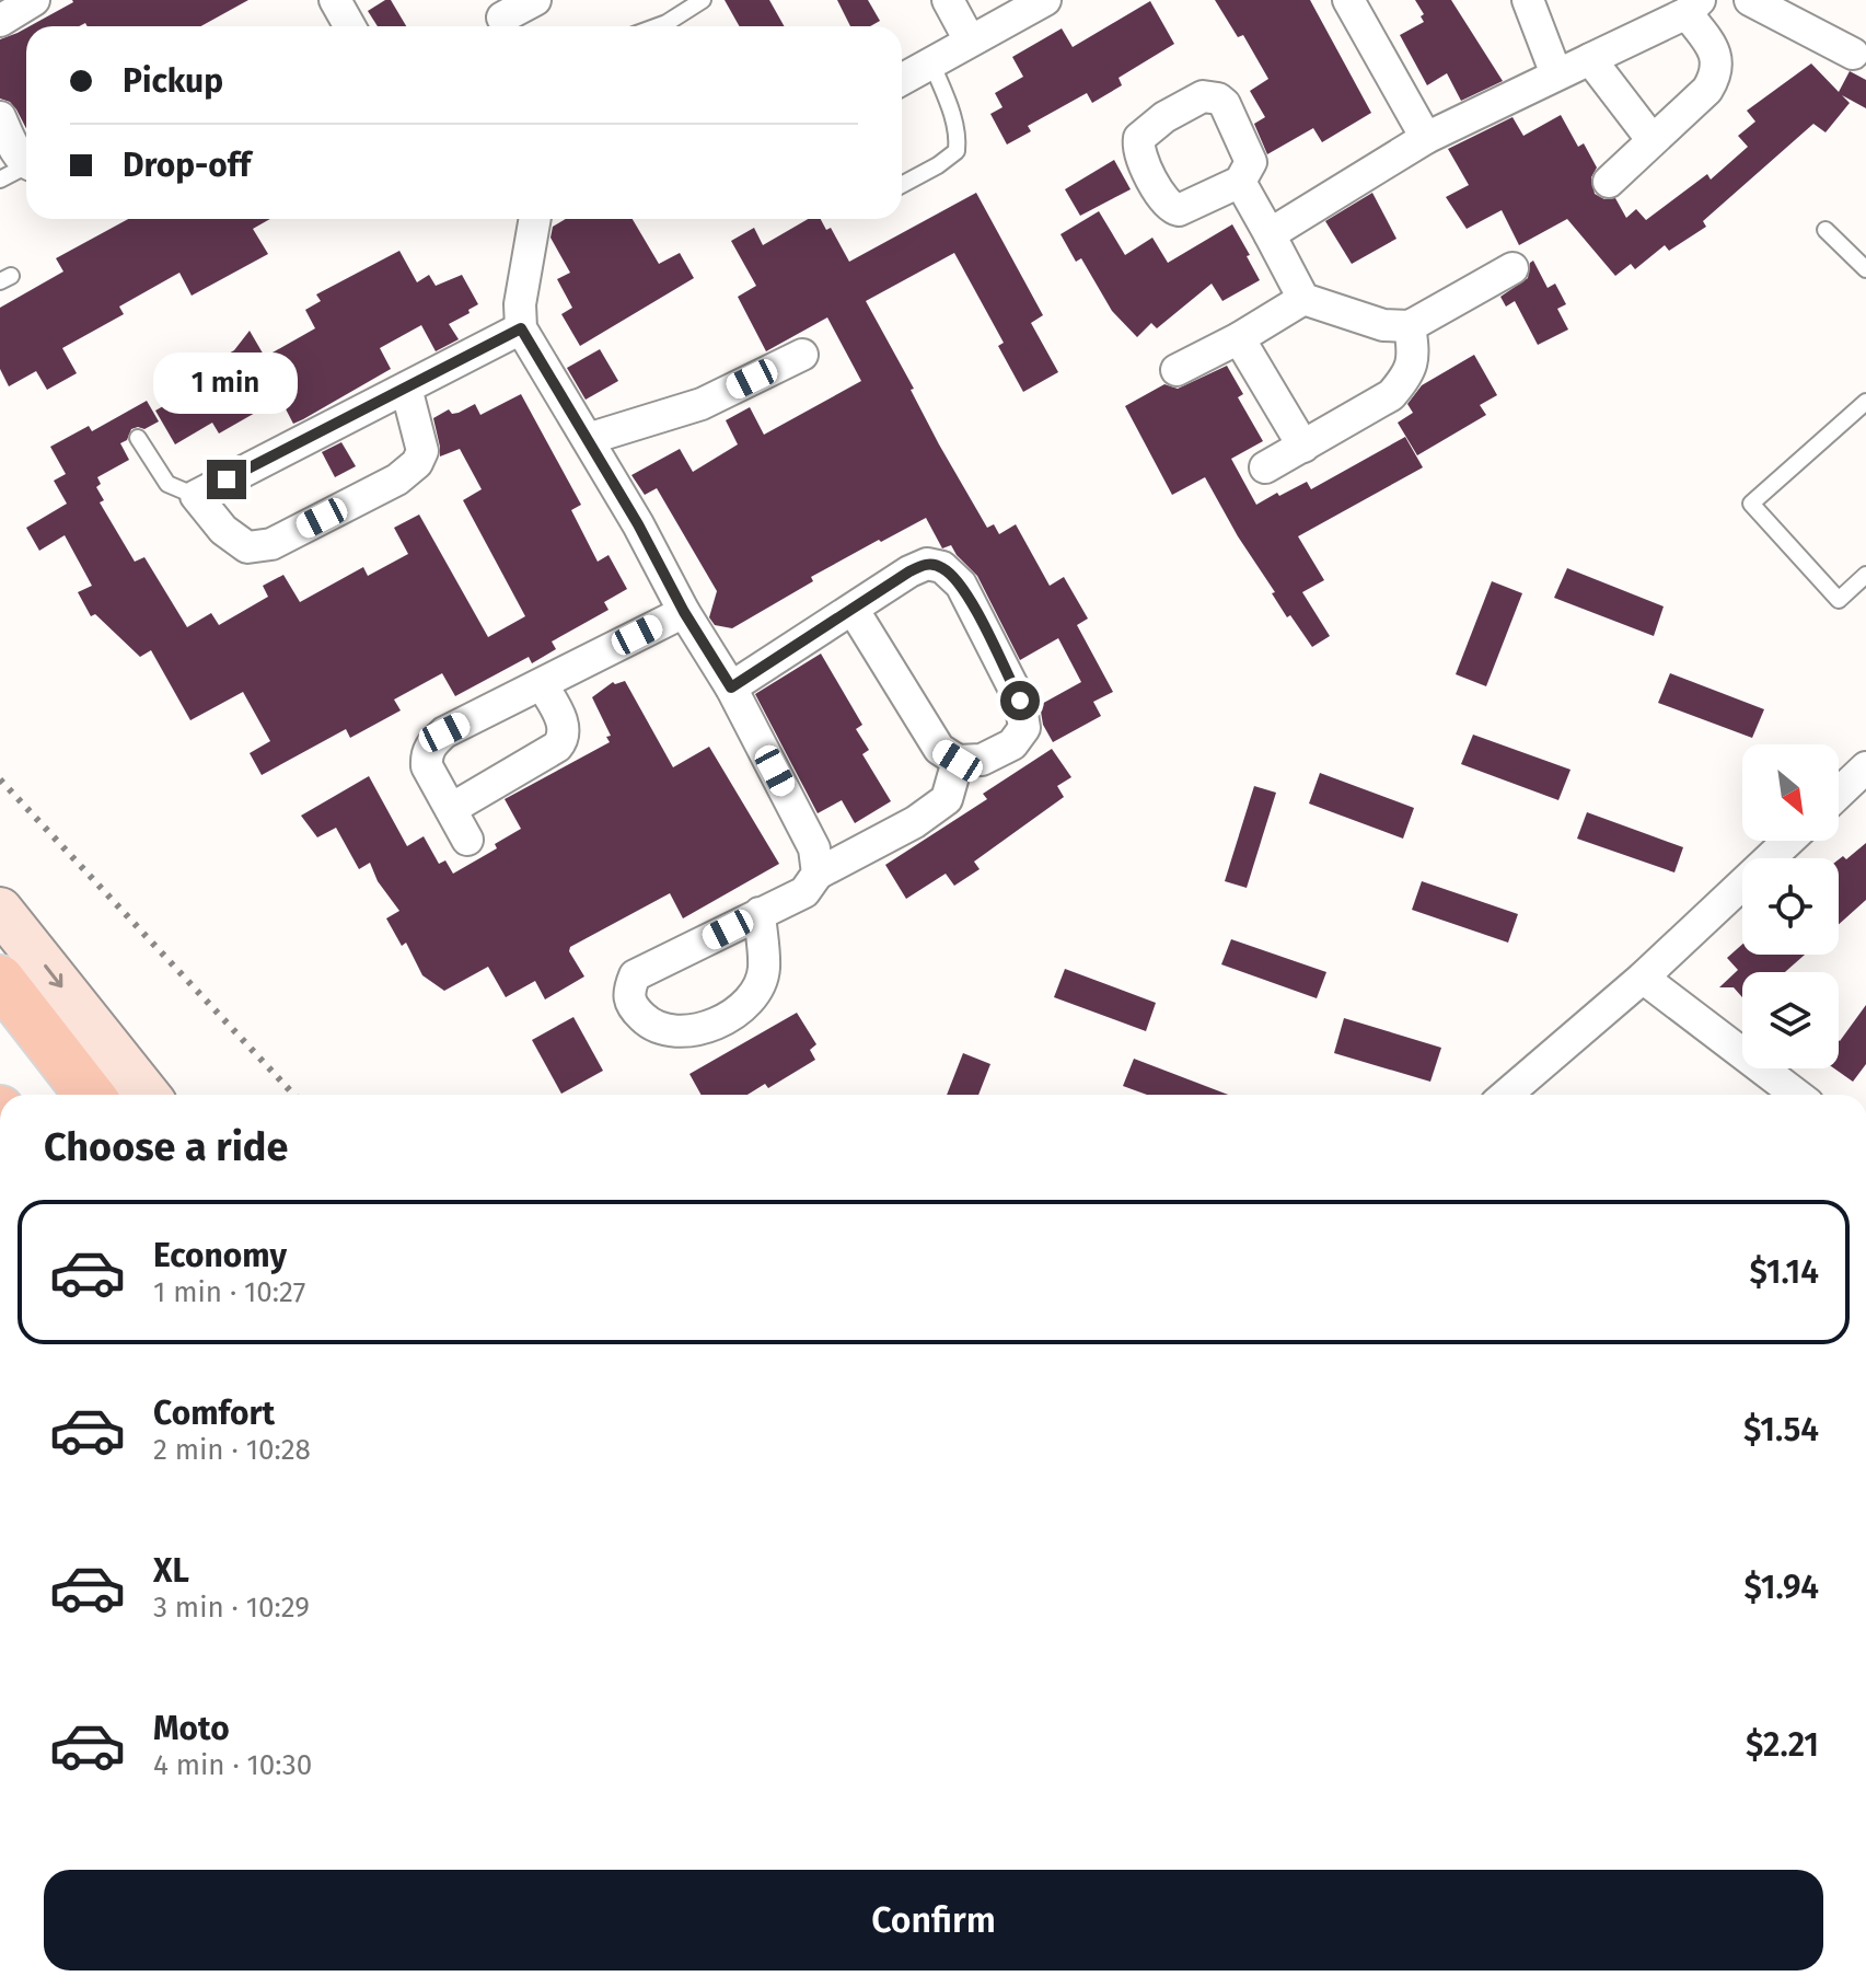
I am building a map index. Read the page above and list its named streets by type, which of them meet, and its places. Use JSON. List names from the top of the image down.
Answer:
{
  "north": "bottom right",
  "page": {
    "banner": ["Pickup", "Drop-off"],
    "bubble": "1 min",
    "heading": "Choose a ride",
    "list": [
      {
        "name": "Economy",
        "note": "1 min · 10:27",
        "value": "$1.14"
      },
      {
        "name": "Comfort",
        "note": "2 min · 10:28",
        "value": "$1.54"
      },
      {
        "name": "XL",
        "note": "3 min · 10:29",
        "value": "$1.94"
      },
      {
        "name": "Moto",
        "note": "4 min · 10:30",
        "value": "$2.21"
      }
    ],
    "buttons": "Confirm"
  }
}
